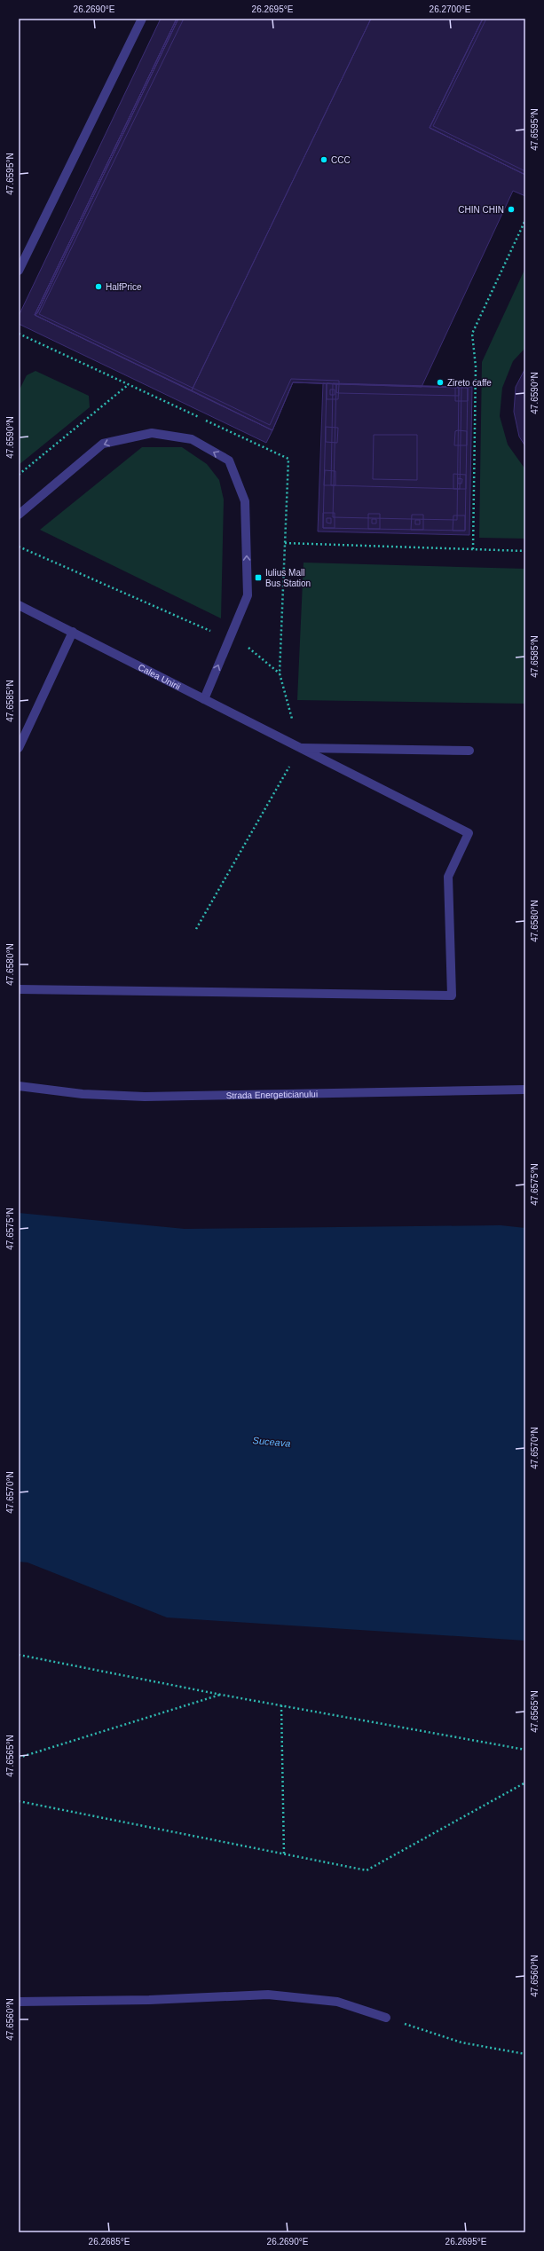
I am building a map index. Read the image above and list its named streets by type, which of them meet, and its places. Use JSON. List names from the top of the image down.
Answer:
{
  "streets": {
    "street": ["Calea Unirii", "Strada Energeticianului"]
  },
  "water": ["Suceava"],
  "places": {
    "other": [
      "CCC",
      "CHIN CHIN",
      "HalfPrice",
      "Zireto caffe"
    ],
    "transit": ["Iulius Mall Bus Station"]
  },
  "coordinates": [
    "26.2690°E",
    "26.2695°E",
    "26.2700°E",
    "47.6595°N",
    "47.6590°N",
    "47.6585°N",
    "47.6580°N",
    "47.6575°N",
    "47.6570°N",
    "47.6565°N",
    "47.6560°N",
    "26.2685°E"
  ]
}
